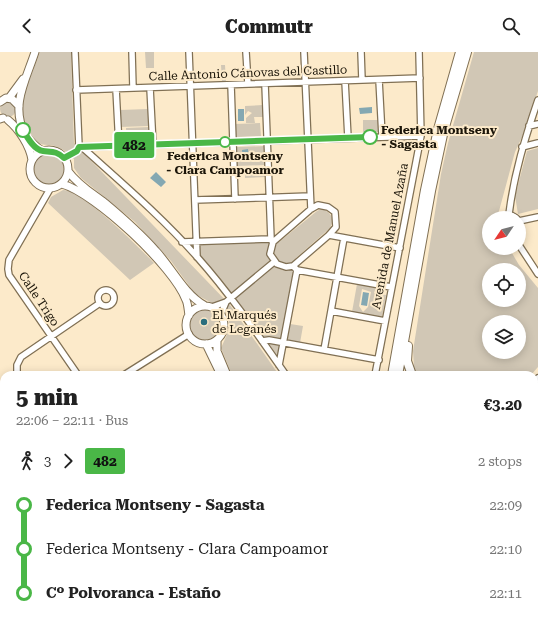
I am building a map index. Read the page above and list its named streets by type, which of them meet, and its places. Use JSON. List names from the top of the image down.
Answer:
{
  "streets": {
    "street": ["Calle Antonio Cánovas del Castillo", "Avenida de Manuel Azaña", "Calle Trigo"]
  },
  "crossings": [
    ["Calle Antonio Cánovas del Castillo", "Avenida de Manuel Azaña"]
  ],
  "places": ["Federica Montseny - Sagasta", "Federica Montseny - Clara Campoamor", "El Marqués de Leganés"],
  "lines": ["bus line 482"],
  "north": "bottom left",
  "page": {
    "header": "Commutr",
    "on_map": "482",
    "heading": ["5 min", "22:06 – 22:11 · Bus", "€3.20"],
    "legs": ["3", "482", "2 stops"],
    "list": [
      {
        "name": "Federica Montseny - Sagasta",
        "value": "22:09"
      },
      {
        "name": "Federica Montseny - Clara Campoamor",
        "value": "22:10"
      },
      {
        "name": "Cº Polvoranca - Estaño",
        "value": "22:11"
      }
    ]
  }
}
